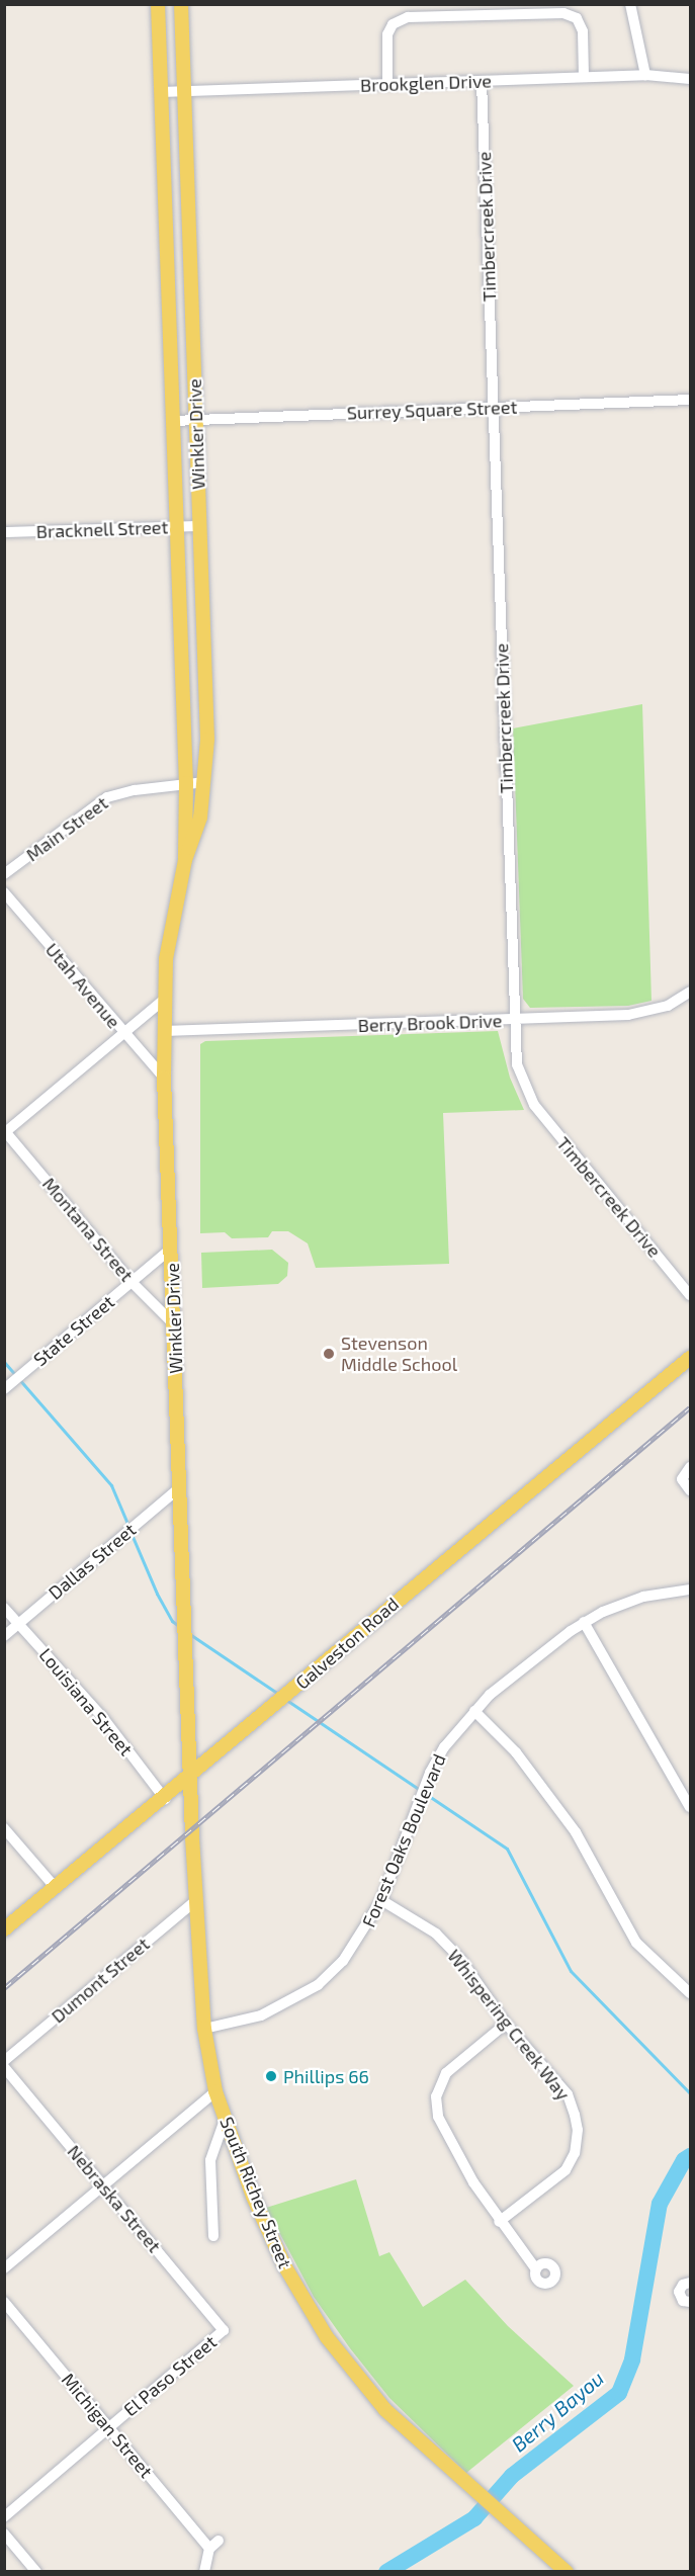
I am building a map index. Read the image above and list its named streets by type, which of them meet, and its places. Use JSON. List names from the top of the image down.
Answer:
{
  "streets": {
    "main road": ["Winkler Drive", "Galveston Road", "South Richey Street"],
    "street": [
      "Brookglen Drive",
      "Timbercreek Drive",
      "Surrey Square Street",
      "Bracknell Street",
      "Main Street",
      "Utah Avenue",
      "Berry Brook Drive",
      "Montana Street",
      "State Street",
      "Dallas Street",
      "Louisiana Street",
      "Forest Oaks Boulevard",
      "Dumont Street",
      "Whispering Creek Way",
      "Nebraska Street",
      "El Paso Street",
      "Michigan Street"
    ]
  },
  "crossings": [
    ["Brookglen Drive", "Timbercreek Drive"],
    ["Brookglen Drive", "Winkler Drive"],
    ["Timbercreek Drive", "Surrey Square Street"],
    ["Timbercreek Drive", "Berry Brook Drive"],
    ["Surrey Square Street", "Winkler Drive"],
    ["Winkler Drive", "Bracknell Street"],
    ["Winkler Drive", "Main Street"],
    ["Winkler Drive", "Utah Avenue"],
    ["Winkler Drive", "Berry Brook Drive"],
    ["Winkler Drive", "Montana Street"],
    ["Winkler Drive", "State Street"],
    ["Winkler Drive", "Dallas Street"],
    ["Winkler Drive", "Galveston Road"],
    ["Winkler Drive", "South Richey Street"],
    ["Montana Street", "State Street"],
    ["Dallas Street", "Louisiana Street"],
    ["Galveston Road", "Louisiana Street"],
    ["Galveston Road", "South Richey Street"],
    ["Forest Oaks Boulevard", "Whispering Creek Way"],
    ["Forest Oaks Boulevard", "South Richey Street"],
    ["Dumont Street", "South Richey Street"],
    ["Nebraska Street", "El Paso Street"],
    ["El Paso Street", "Michigan Street"]
  ],
  "water": ["Berry Bayou"],
  "places": ["Stevenson Middle School", "Phillips 66"]
}
